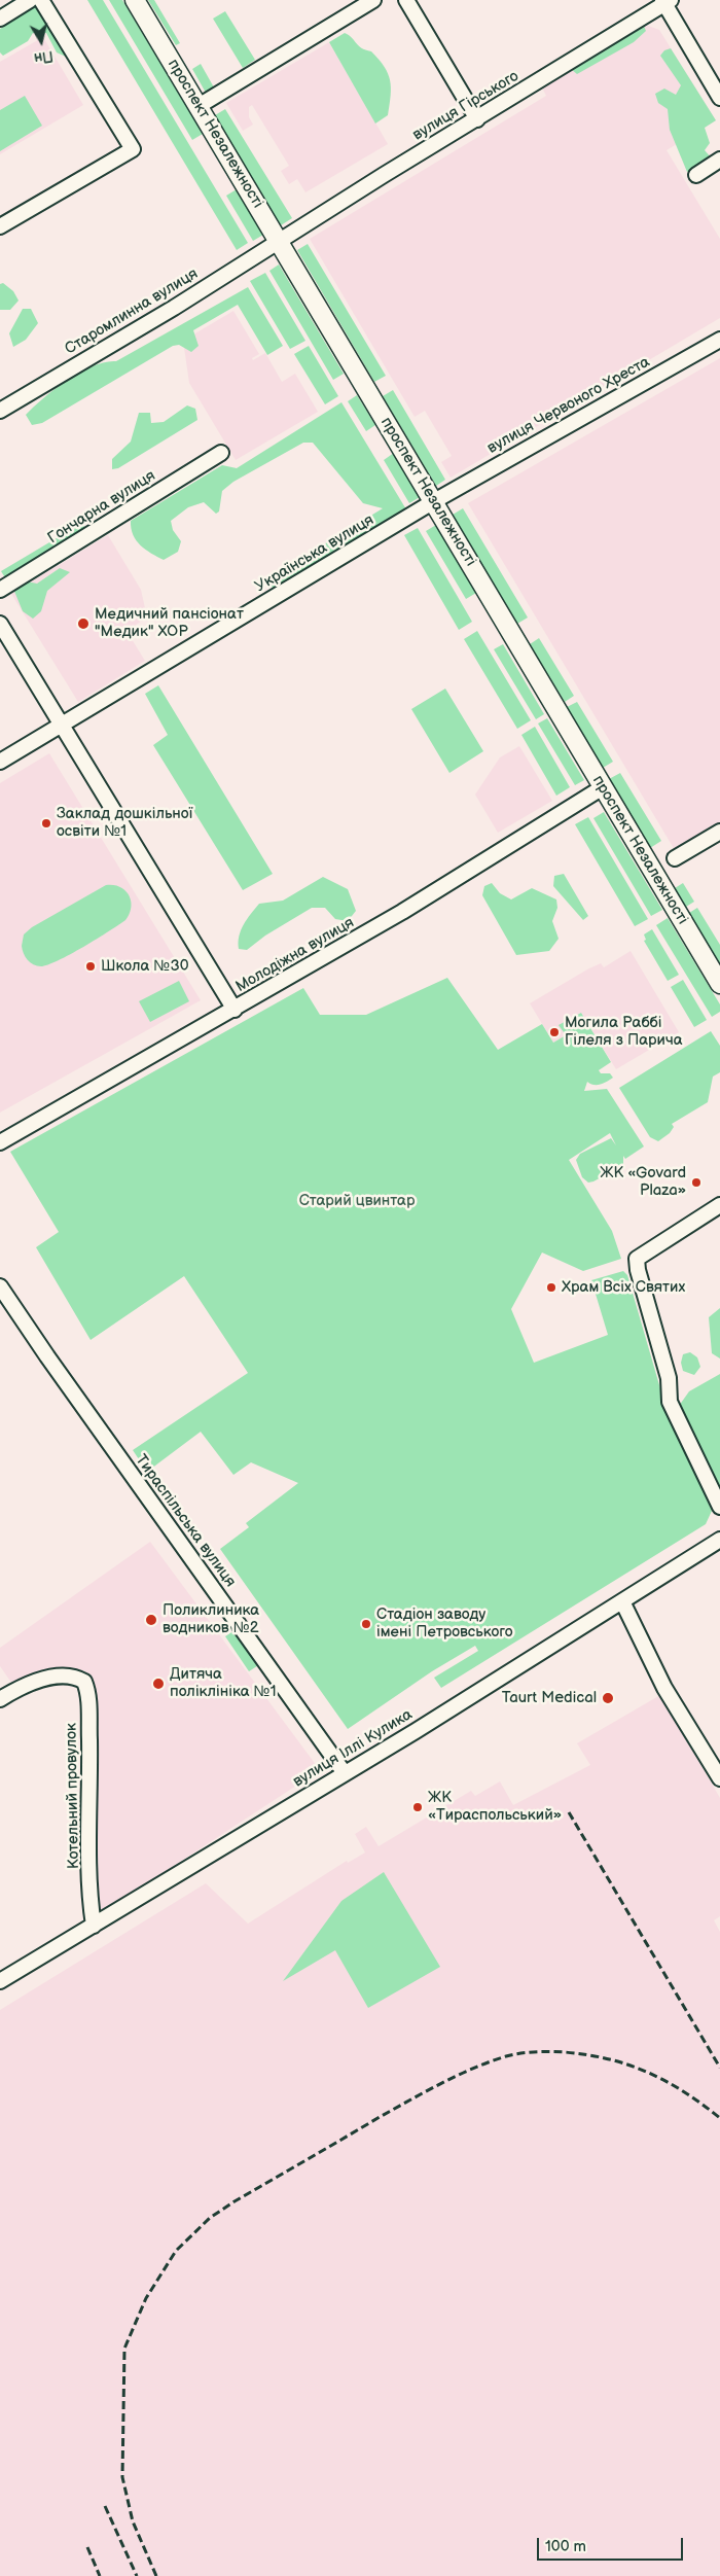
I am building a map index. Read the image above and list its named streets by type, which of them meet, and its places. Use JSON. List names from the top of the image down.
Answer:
{
  "streets": {
    "main road": ["проспект Незалежності"],
    "street": [
      "вулиця Гірського",
      "Старомлинна вулиця",
      "вулиця Червоного Хреста",
      "Гончарна вулиця",
      "Українська вулиця",
      "Молодіжна вулиця",
      "Тираспільська вулиця",
      "вулиця Іллі Кулика",
      "Котельний провулок"
    ]
  },
  "crossings": [
    ["вулиця Гірського", "проспект Незалежності"],
    ["вулиця Гірського", "Старомлинна вулиця"],
    ["проспект Незалежності", "Старомлинна вулиця"],
    ["проспект Незалежності", "вулиця Червоного Хреста"],
    ["проспект Незалежності", "Українська вулиця"],
    ["проспект Незалежності", "Молодіжна вулиця"],
    ["вулиця Червоного Хреста", "Українська вулиця"],
    ["Тираспільська вулиця", "вулиця Іллі Кулика"],
    ["вулиця Іллі Кулика", "Котельний провулок"]
  ],
  "parks": ["Старий цвинтар"],
  "places": [
    "Медичний пансіонат \"Медик\" ХОР",
    "Заклад дошкільної освіти №1",
    "Школа №30",
    "Могила Раббі Гілеля з Парича",
    "ЖК «Govard Plaza»",
    "Храм Всіх Святих",
    "Поликлиника водников №2",
    "Стадіон заводу імені Петровського",
    "Дитяча поліклініка №1",
    "Taurt Medical",
    "ЖК «Тираспольський»"
  ],
  "scale_bar": "100 m",
  "north": "bottom"
}
